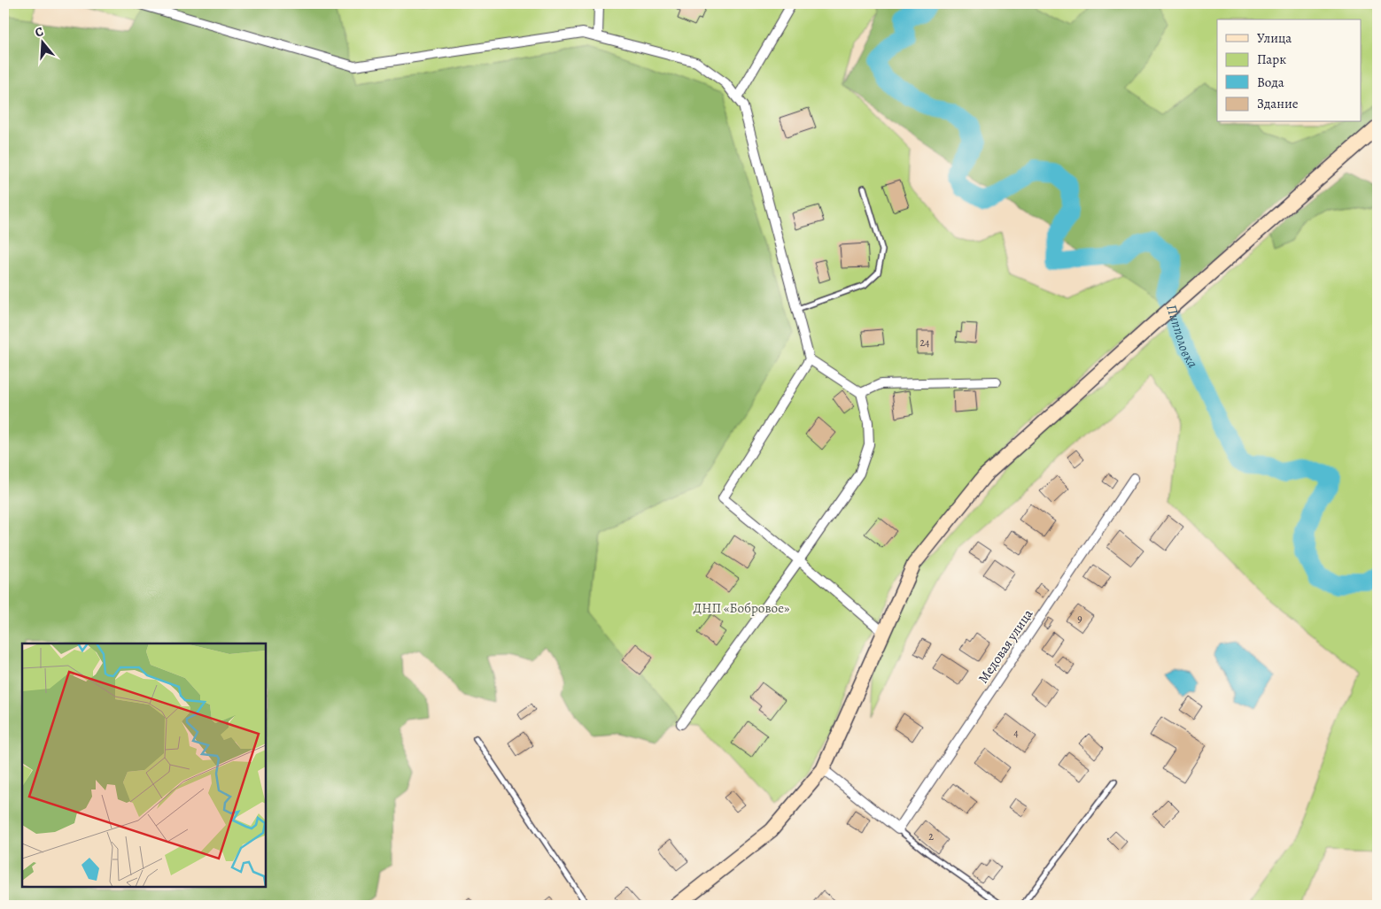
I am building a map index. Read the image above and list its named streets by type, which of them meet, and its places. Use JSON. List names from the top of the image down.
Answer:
{
  "streets": {
    "street": ["Медовая улица"]
  },
  "water": ["Пипполовка"],
  "parks": ["ДНП «Бобровое»"],
  "house_numbers": [
    "24",
    "9",
    "4",
    "2"
  ],
  "legend": [
    "Улица",
    "Парк",
    "Вода",
    "Здание"
  ],
  "north": "top"
}
